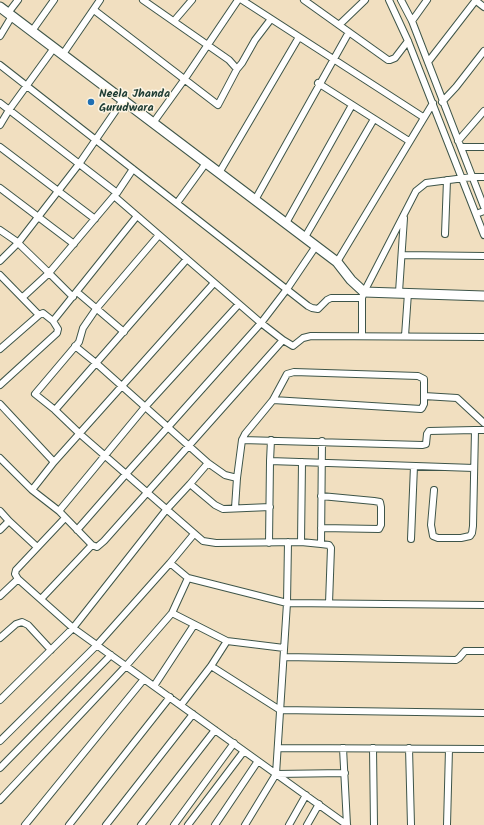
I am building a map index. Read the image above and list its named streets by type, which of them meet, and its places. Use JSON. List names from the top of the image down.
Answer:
{
  "places": ["Neela Jhanda Gurudwara"]
}
